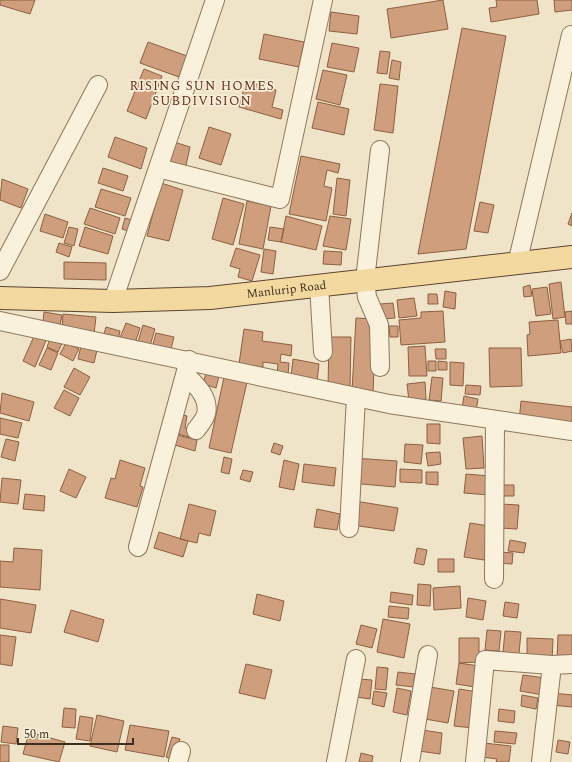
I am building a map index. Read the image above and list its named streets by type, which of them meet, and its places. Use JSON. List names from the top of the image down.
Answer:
{
  "streets": {
    "main road": ["Manlurip Road"]
  },
  "districts": ["RISING SUN HOMES SUBDIVISION"],
  "scale_bar": "50 m"
}
